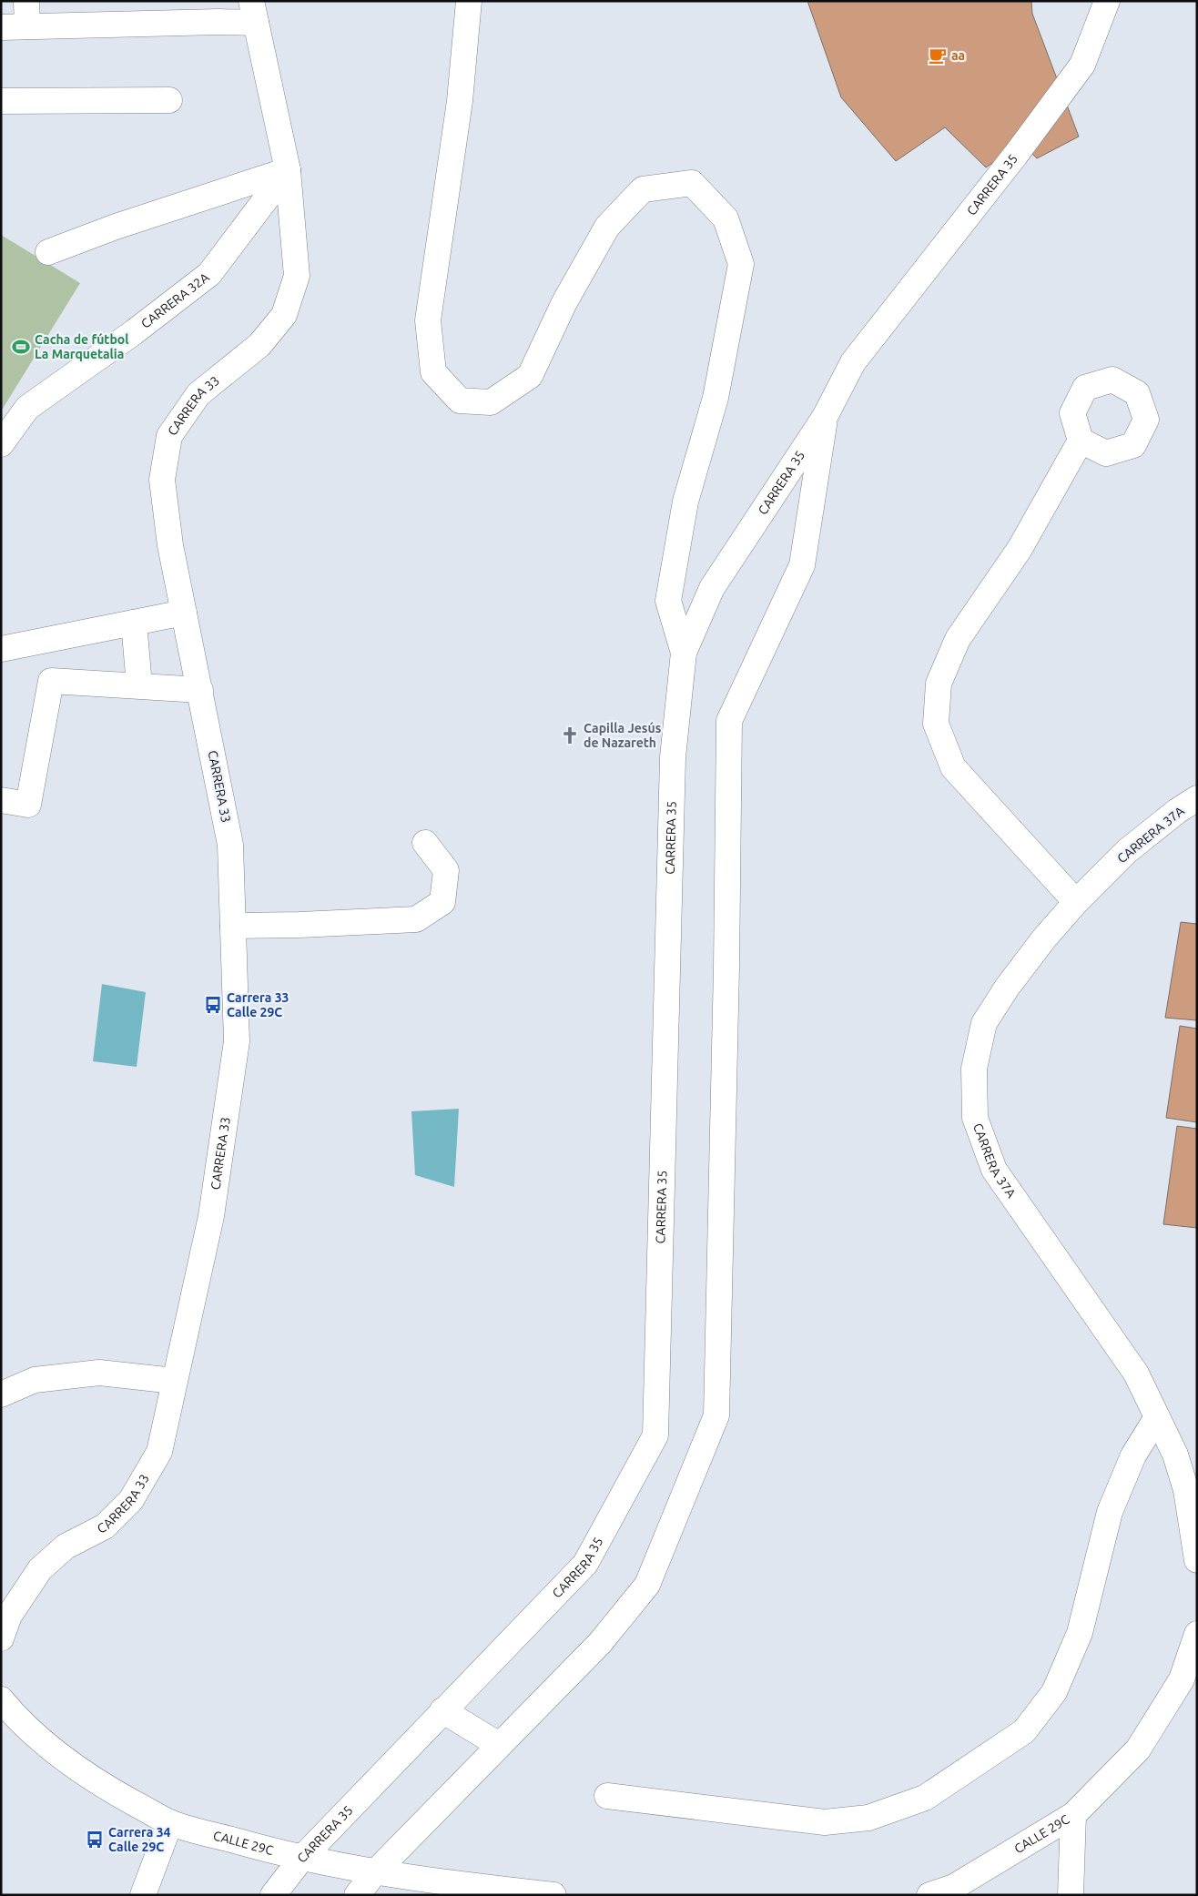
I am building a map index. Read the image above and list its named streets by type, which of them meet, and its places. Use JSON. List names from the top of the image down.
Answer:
{
  "streets": {
    "street": [
      "CARRERA 35",
      "CARRERA 32A",
      "CARRERA 33",
      "CARRERA 37A",
      "CALLE 29C"
    ]
  },
  "crossings": [
    ["CARRERA 35", "CALLE 29C"],
    ["CARRERA 32A", "CARRERA 33"]
  ],
  "places": {
    "cafe": ["aa"],
    "sports": ["Cacha de fútbol La Marquetalia"],
    "church": ["Capilla Jesús de Nazareth"],
    "bus stop": ["Carrera 33 Calle 29C", "Carrera 34 Calle 29C"]
  }
}
